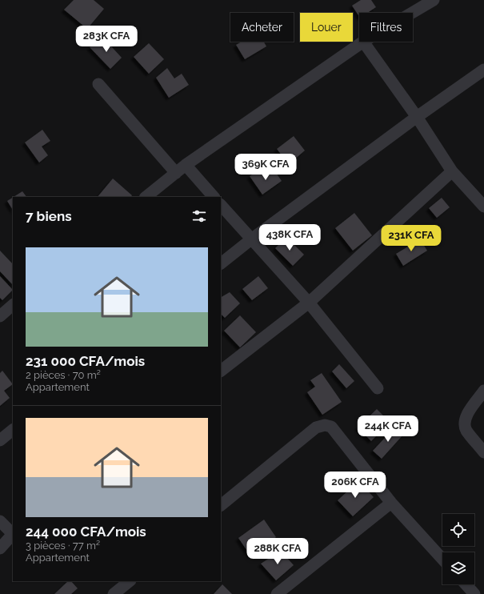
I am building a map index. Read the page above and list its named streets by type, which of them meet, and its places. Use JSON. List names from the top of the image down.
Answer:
{
  "page": {
    "chip": ["Acheter", "Louer", "Filtres"],
    "price": [
      "283K CFA",
      "369K CFA",
      "438K CFA",
      "231K CFA",
      "244K CFA",
      "206K CFA",
      "288K CFA"
    ],
    "heading": "7 biens",
    "list": [
      {
        "name": "231 000 CFA/mois",
        "note": "2 pièces · 70 m² · Appartement"
      },
      {
        "name": "244 000 CFA/mois",
        "note": "3 pièces · 77 m² · Appartement"
      }
    ]
  }
}
